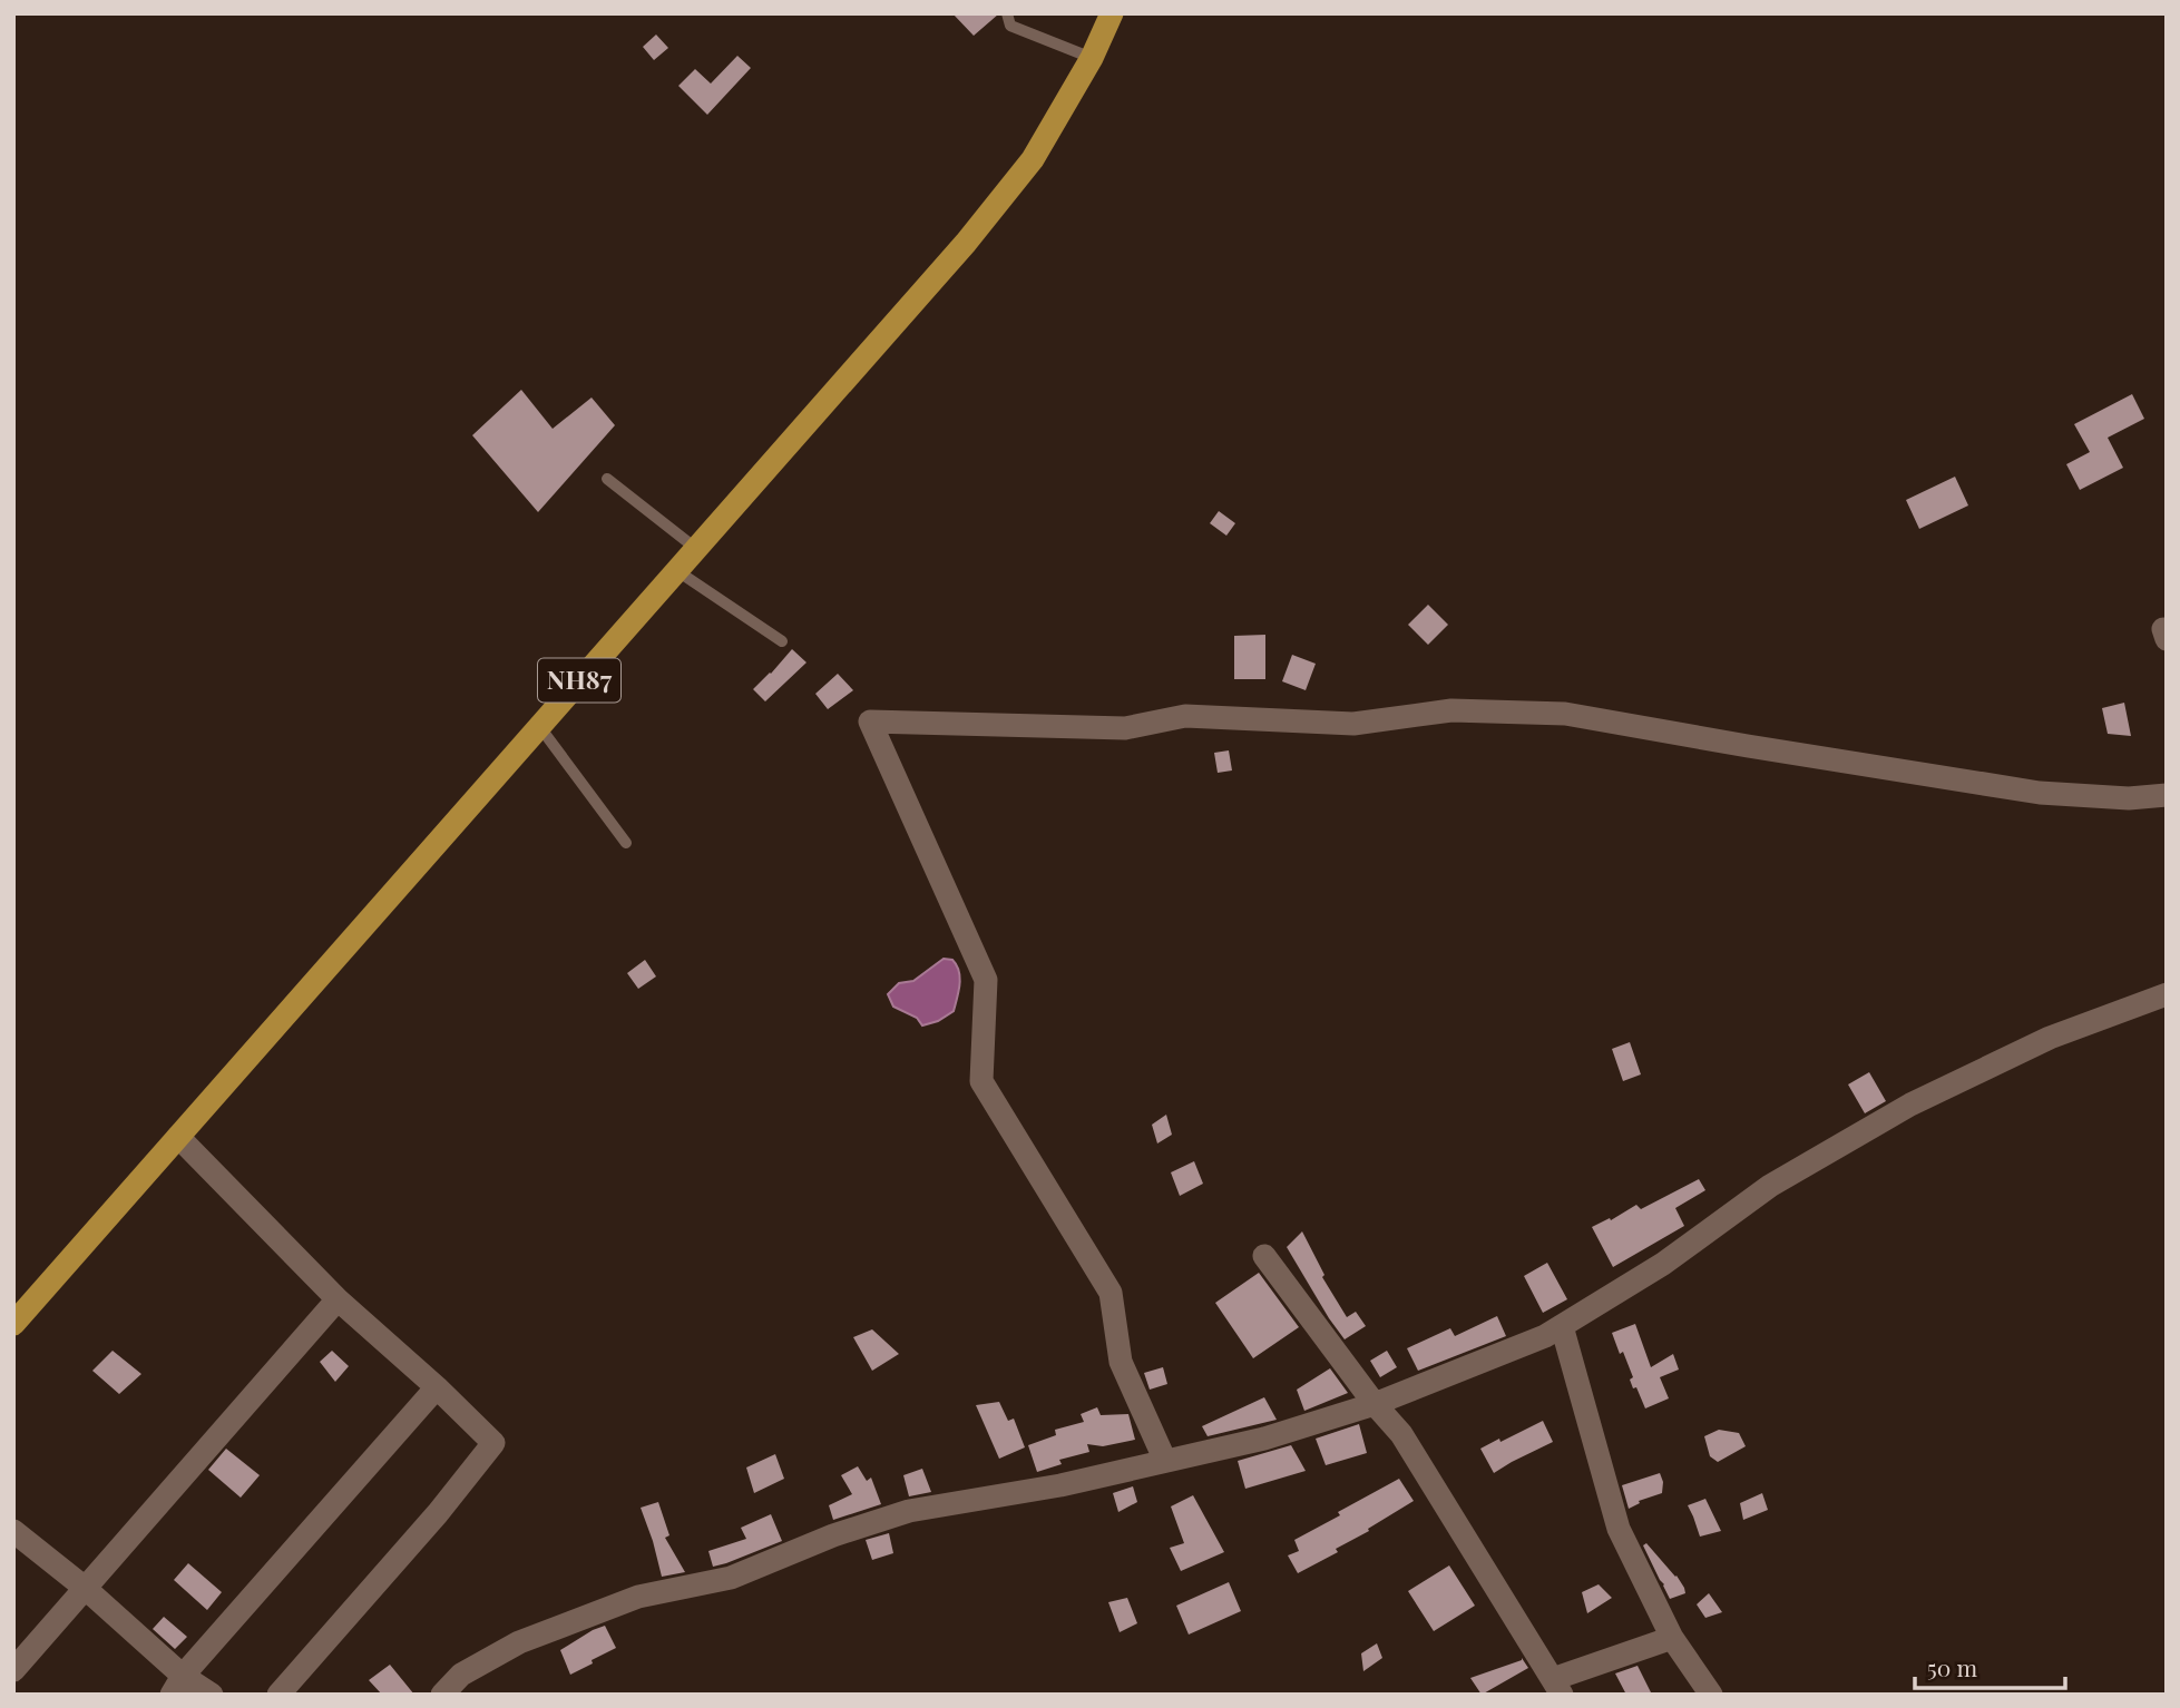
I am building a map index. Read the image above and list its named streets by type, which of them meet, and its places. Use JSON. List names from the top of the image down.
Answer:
{
  "streets": {
    "highway": ["NH87"]
  },
  "scale_bar": "50 m"
}
